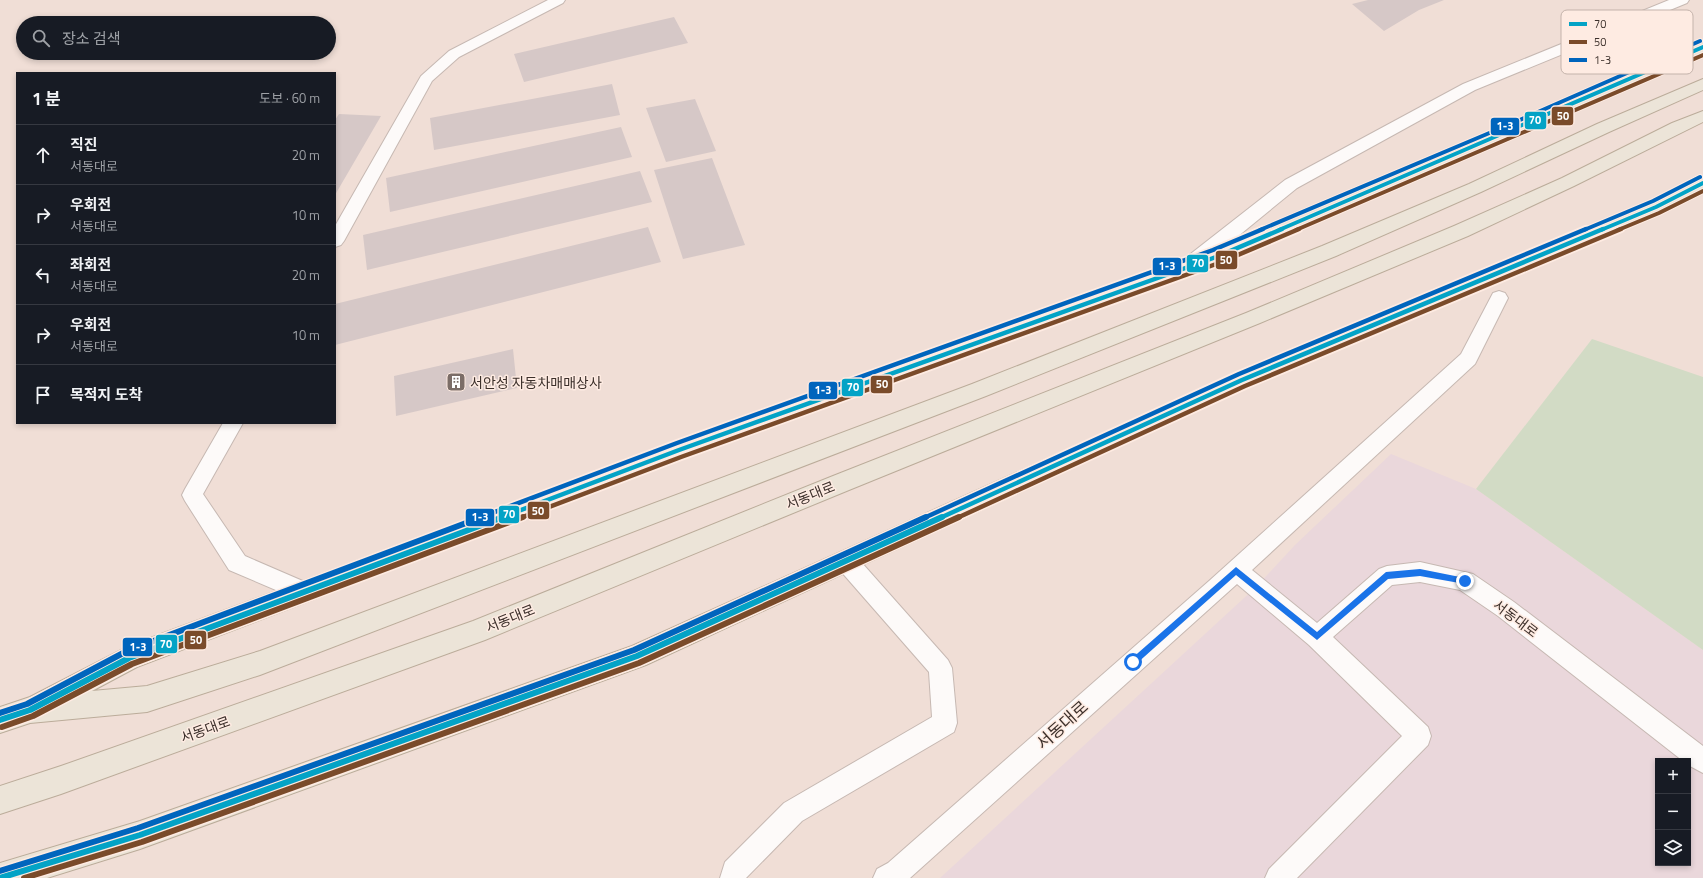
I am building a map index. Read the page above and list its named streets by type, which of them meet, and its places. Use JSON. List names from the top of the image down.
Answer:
{
  "streets": {
    "highway": ["서동대로"]
  },
  "places": {
    "building": ["서안성 자동차매매상사"]
  },
  "lines": ["transit line 1-3", "transit line 70", "transit line 50"],
  "legend": ["70", "50", "1-3"],
  "page": {
    "search": "장소 검색",
    "heading": ["1 분", "도보 · 60 m"],
    "list": [
      ["직진", "서동대로", "20 m"],
      ["우회전", "서동대로", "10 m"],
      ["좌회전", "서동대로", "20 m"],
      ["우회전", "서동대로", "10 m"],
      "목적지 도착"
    ],
    "map_buttons": ["+", "−"]
  }
}
